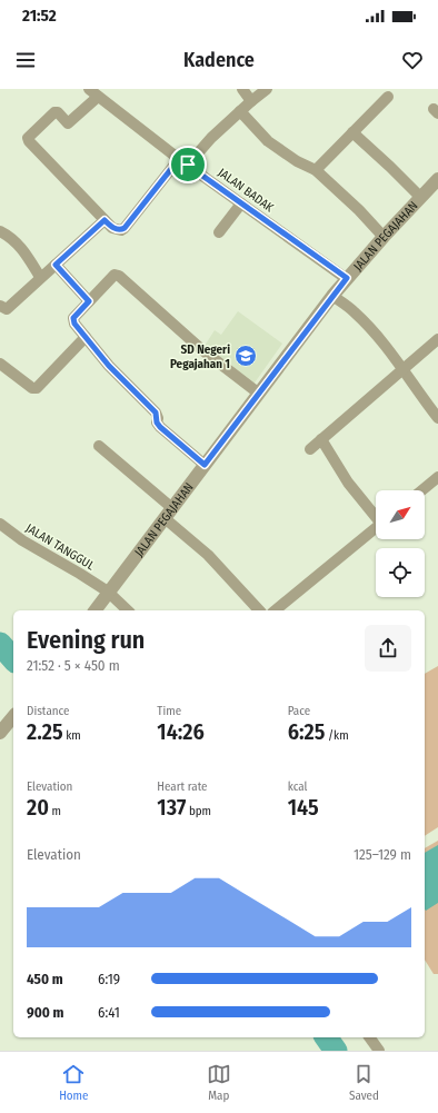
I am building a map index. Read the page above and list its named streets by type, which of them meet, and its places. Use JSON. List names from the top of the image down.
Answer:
{
  "streets": {
    "street": ["JALAN BADAK", "JALAN PEGAJAHAN", "JALAN TANGGUL"]
  },
  "crossings": [
    ["JALAN BADAK", "JALAN PEGAJAHAN"],
    ["JALAN PEGAJAHAN", "JALAN TANGGUL"]
  ],
  "places": {
    "school or university": ["SD Negeri Pegajahan 1"]
  },
  "north": "top right",
  "page": {
    "status": "21:52",
    "header": "Kadence",
    "heading": ["Evening run", "21:52 · 5 × 450 m"],
    "stats": [
      ["Distance", "2.25 km"],
      ["Time", "14:26"],
      ["Pace", "6:25 /km"],
      ["Elevation", "20 m"],
      ["Heart rate", "137 bpm"],
      ["kcal", "145"]
    ],
    "chart": ["Elevation", "125–129 m"],
    "list": [
      {
        "name": "450 m",
        "note": "6:19"
      },
      {
        "name": "900 m",
        "note": "6:41"
      }
    ],
    "tabs": ["Home", "Map", "Saved"]
  }
}
